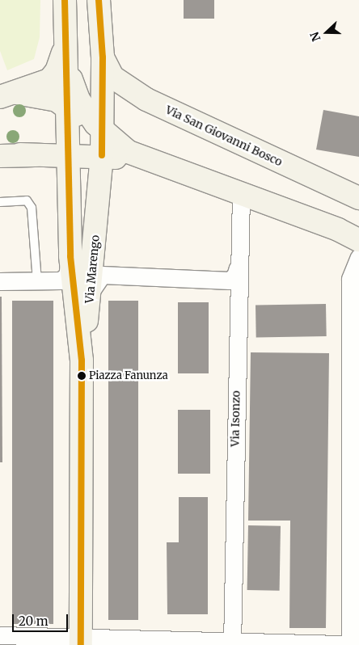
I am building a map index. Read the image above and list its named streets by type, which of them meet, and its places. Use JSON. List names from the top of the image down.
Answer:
{
  "streets": {
    "street": ["Via San Giovanni Bosco", "Via Marengo", "Via Isonzo"]
  },
  "places": ["Piazza Fanunza"],
  "scale_bar": "20 m",
  "north": "left"
}
